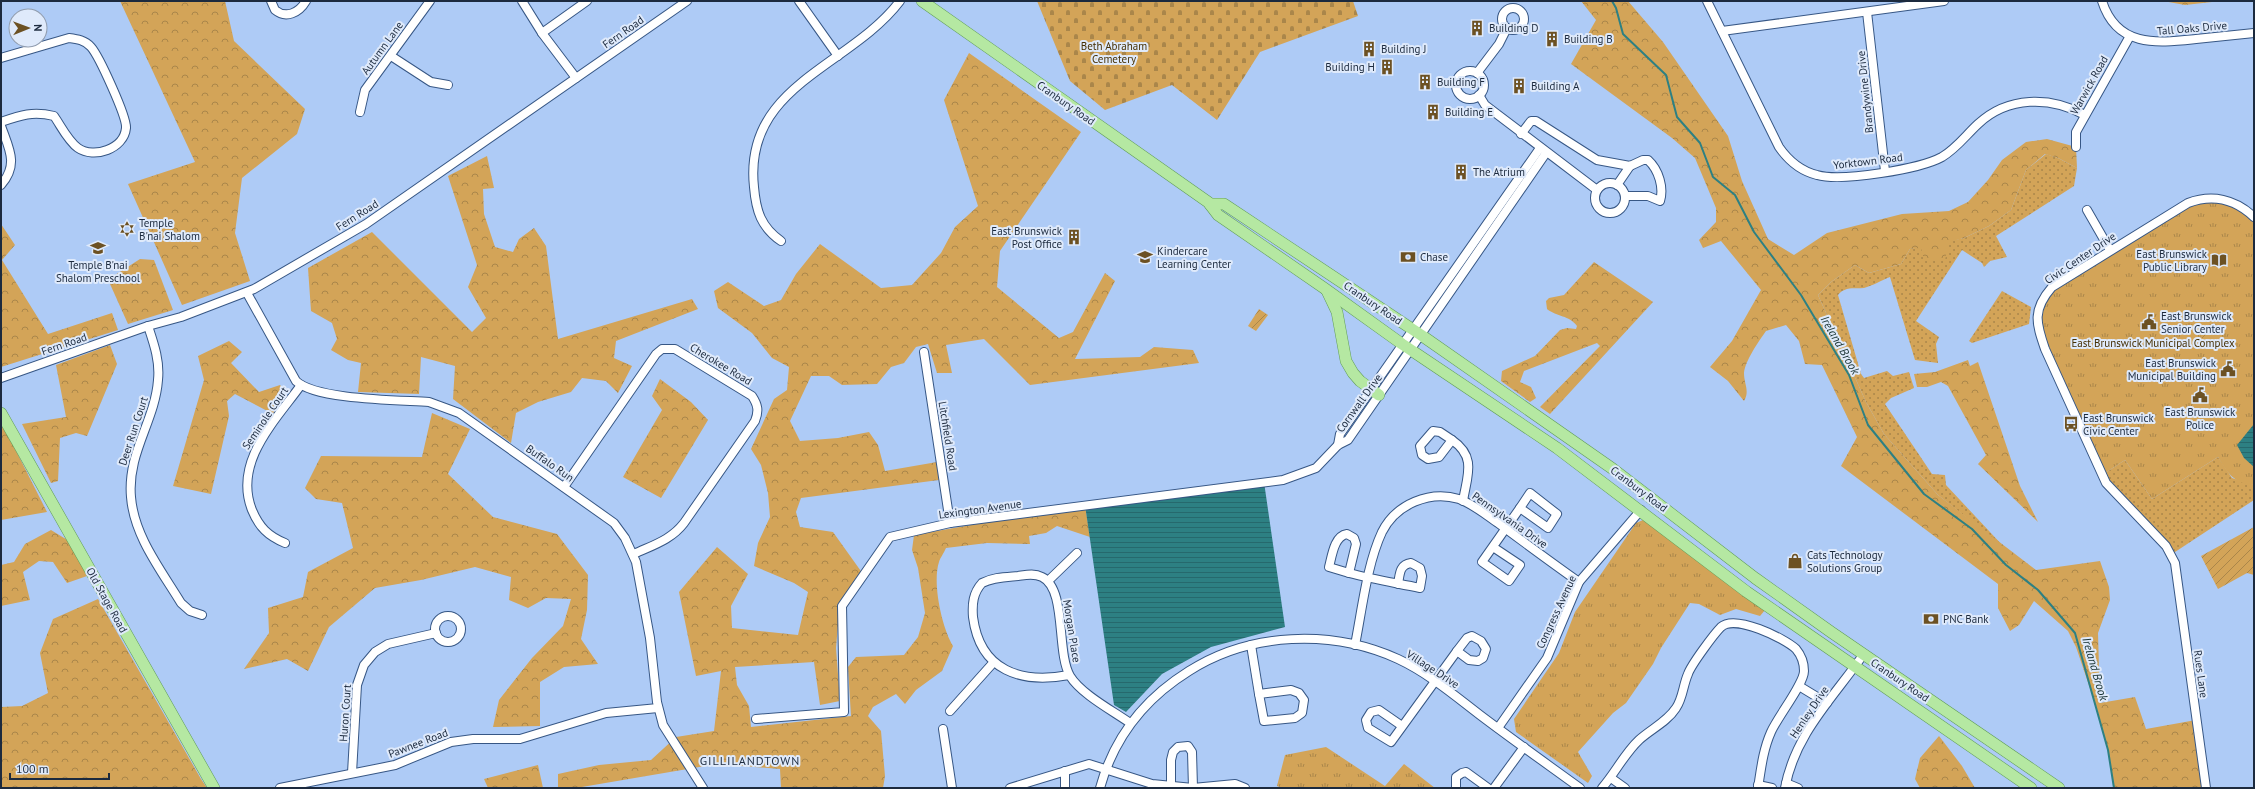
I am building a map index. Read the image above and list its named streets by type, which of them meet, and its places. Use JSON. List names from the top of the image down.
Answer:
{
  "streets": {
    "main road": ["Cranbury Road", "Old Stage Road"],
    "street": [
      "Tall Oaks Drive",
      "Fern Road",
      "Autumn Lane",
      "Warwick Road",
      "Brandywine Drive",
      "Yorktown Road",
      "Civic Center Drive",
      "Cherokee Road",
      "Cornwall Drive",
      "Seminole Court",
      "Deer Run Court",
      "Litchfield Road",
      "Buffalo Run",
      "Lexington Avenue",
      "Pennsylvania Drive",
      "Congress Avenue",
      "Morgan Place",
      "Village Drive",
      "Rues Lane",
      "Henley Drive",
      "Huron Court",
      "Pawnee Road"
    ]
  },
  "crossings": [
    ["Tall Oaks Drive", "Warwick Road"],
    ["Fern Road", "Deer Run Court"],
    ["Warwick Road", "Yorktown Road"],
    ["Brandywine Drive", "Yorktown Road"],
    ["Cranbury Road", "Cornwall Drive"],
    ["Cranbury Road", "Congress Avenue"],
    ["Cranbury Road", "Henley Drive"],
    ["Civic Center Drive", "Rues Lane"],
    ["Cherokee Road", "Buffalo Run"],
    ["Cornwall Drive", "Lexington Avenue"],
    ["Seminole Court", "Buffalo Run"],
    ["Litchfield Road", "Lexington Avenue"],
    ["Buffalo Run", "Pawnee Road"],
    ["Pennsylvania Drive", "Congress Avenue"],
    ["Pennsylvania Drive", "Village Drive"],
    ["Congress Avenue", "Village Drive"],
    ["Morgan Place", "Village Drive"],
    ["Huron Court", "Pawnee Road"]
  ],
  "districts": ["GILLILANDTOWN"],
  "water": ["Ireland Brook"],
  "parks": ["Beth Abraham Cemetery", "East Brunswick Municipal Complex"],
  "places": {
    "building": [
      "Building D",
      "Building B",
      "Building J",
      "Building H",
      "Building F",
      "Building A",
      "Building E",
      "The Atrium",
      "East Brunswick Post Office"
    ],
    "synagogue": ["Temple B'nai Shalom"],
    "school or university": ["Temple B'nai Shalom Preschool", "Kindercare Learning Center"],
    "bank": ["Chase", "PNC Bank"],
    "library": ["East Brunswick Public Library"],
    "public building": ["East Brunswick Senior Center", "East Brunswick Municipal Building", "East Brunswick Police"],
    "bus stop": ["East Brunswick Civic Center"],
    "shop": ["Cats Technology Solutions Group"]
  },
  "scale_bar": "100 m",
  "north": "right"
}
